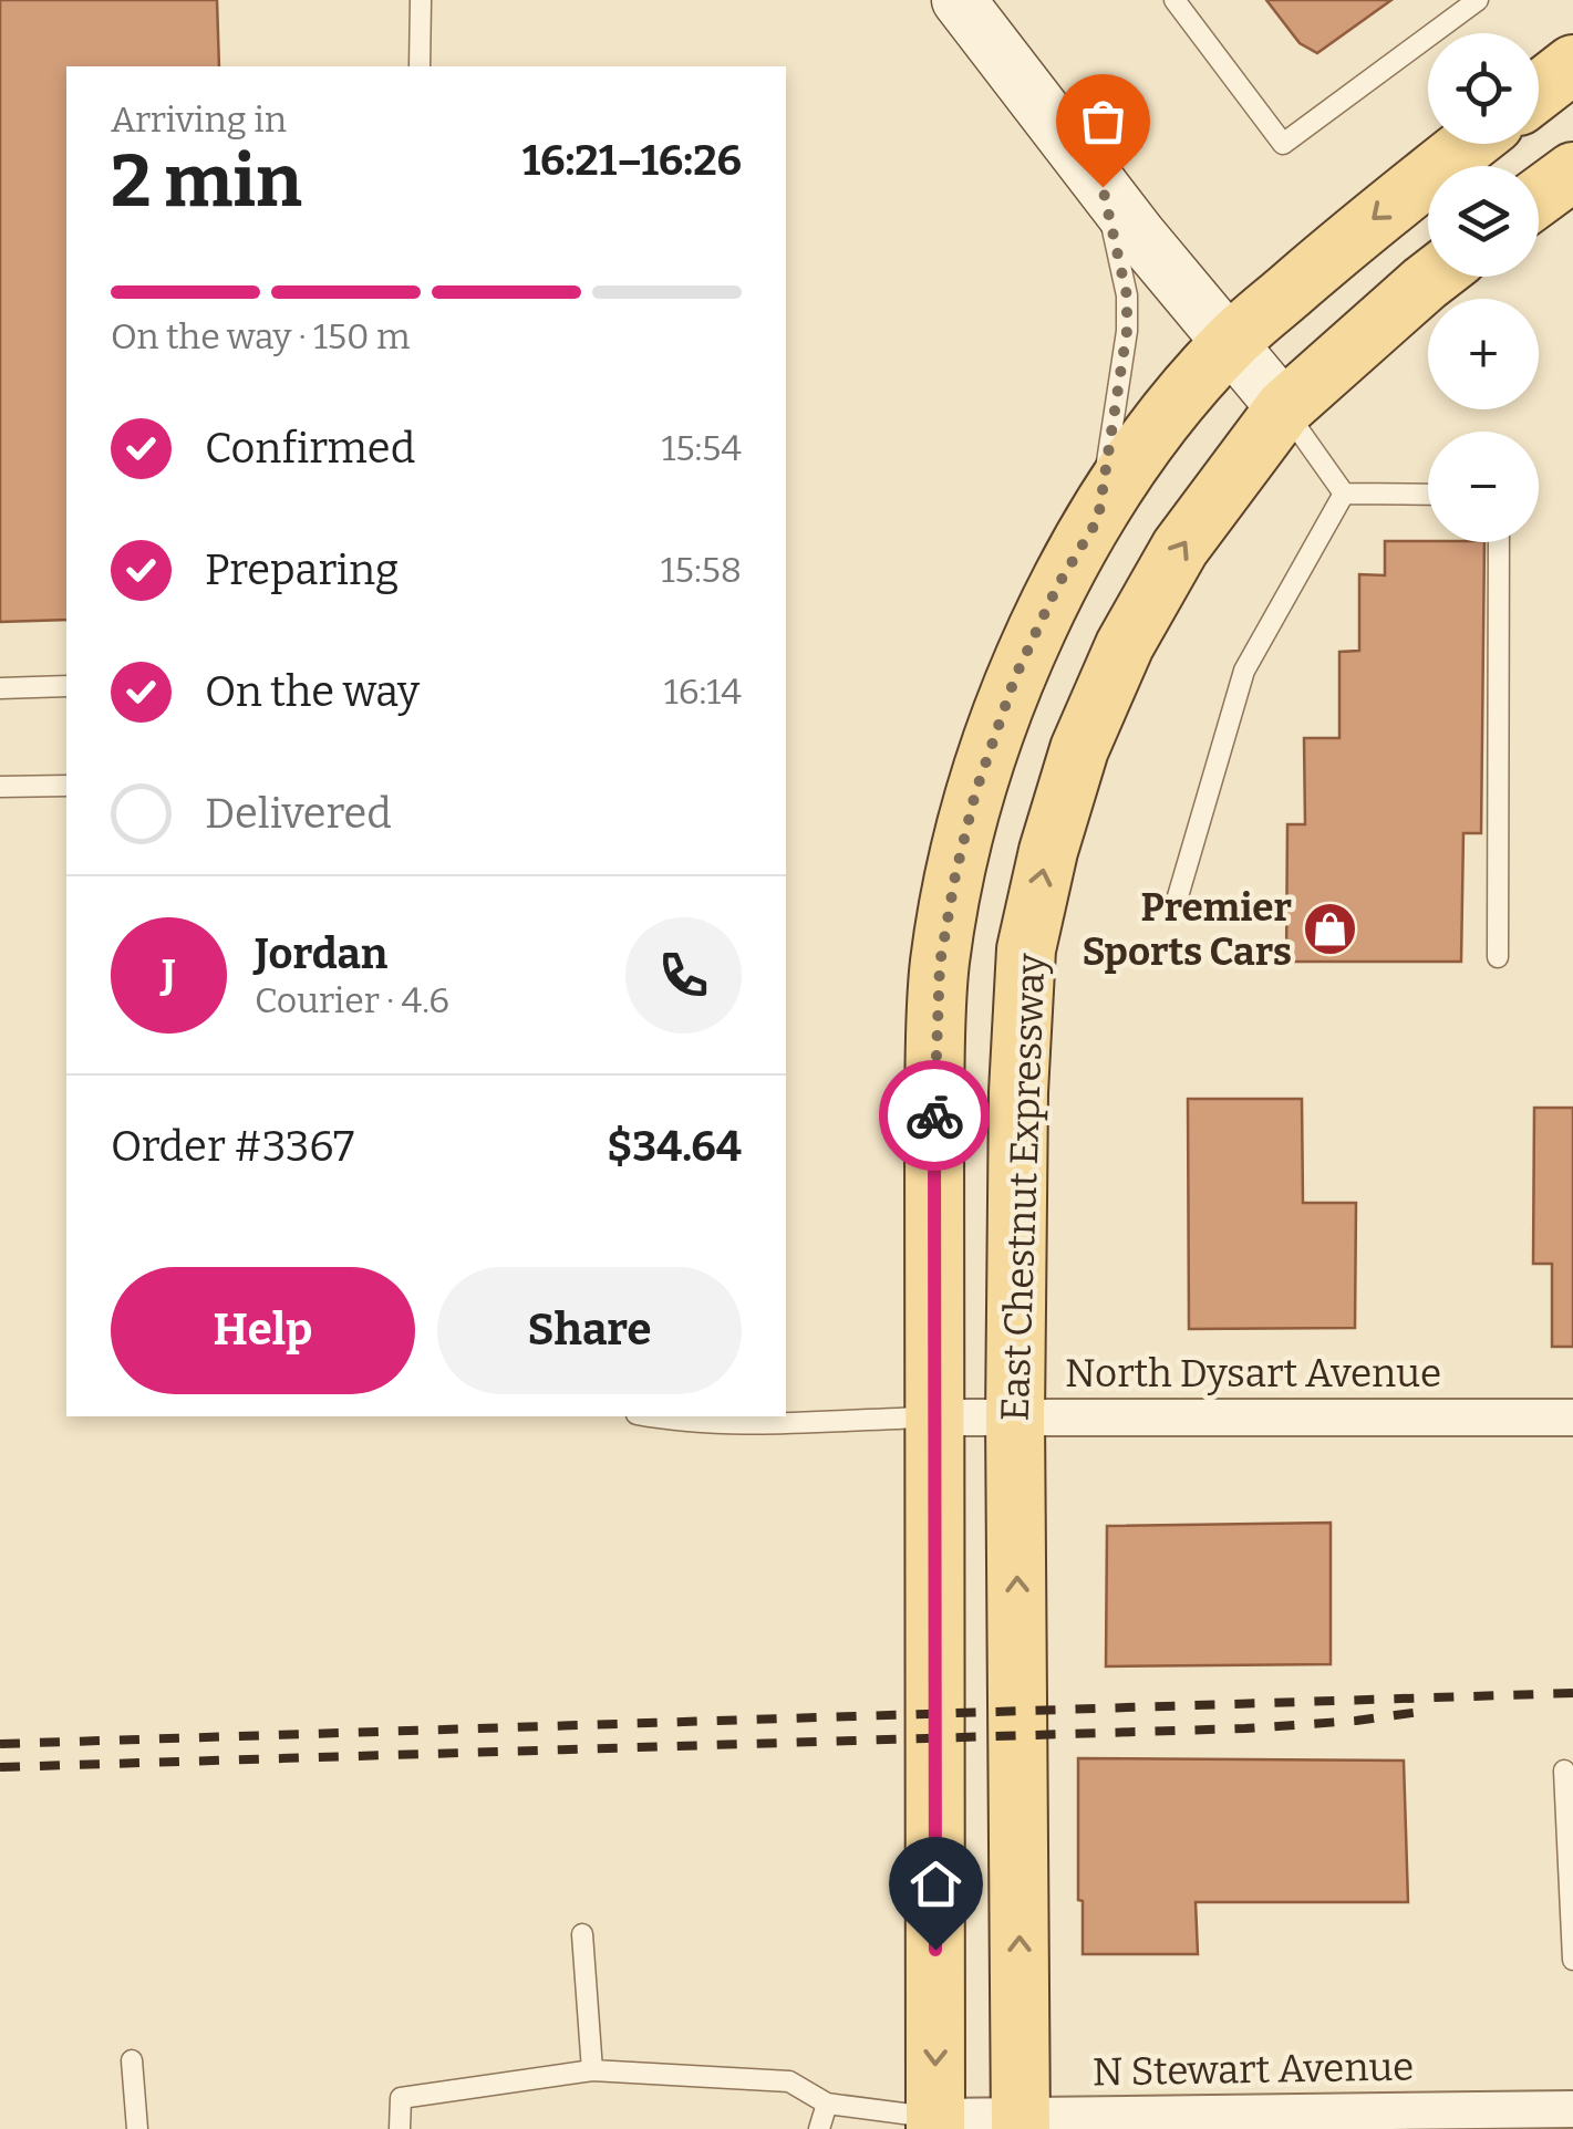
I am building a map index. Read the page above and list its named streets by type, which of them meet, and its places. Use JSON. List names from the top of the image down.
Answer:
{
  "streets": {
    "main road": ["East Chestnut Expressway"],
    "street": ["North Dysart Avenue", "N Stewart Avenue"]
  },
  "crossings": [
    ["East Chestnut Expressway", "North Dysart Avenue"],
    ["East Chestnut Expressway", "N Stewart Avenue"]
  ],
  "places": {
    "shop": ["Premier Sports Cars"]
  },
  "page": {
    "map_buttons": ["+", "−"],
    "heading": ["2 min", "Arriving in", "16:21–16:26"],
    "panel": [
      "Jordan",
      "Courier · 4.6",
      "Order #3367",
      "$34.64"
    ],
    "bar": "On the way · 150 m",
    "list": [
      ["Confirmed", "15:54"],
      ["Preparing", "15:58"],
      ["On the way", "16:14"],
      "Delivered"
    ],
    "round": "J",
    "buttons": ["Help", "Share"]
  }
}
